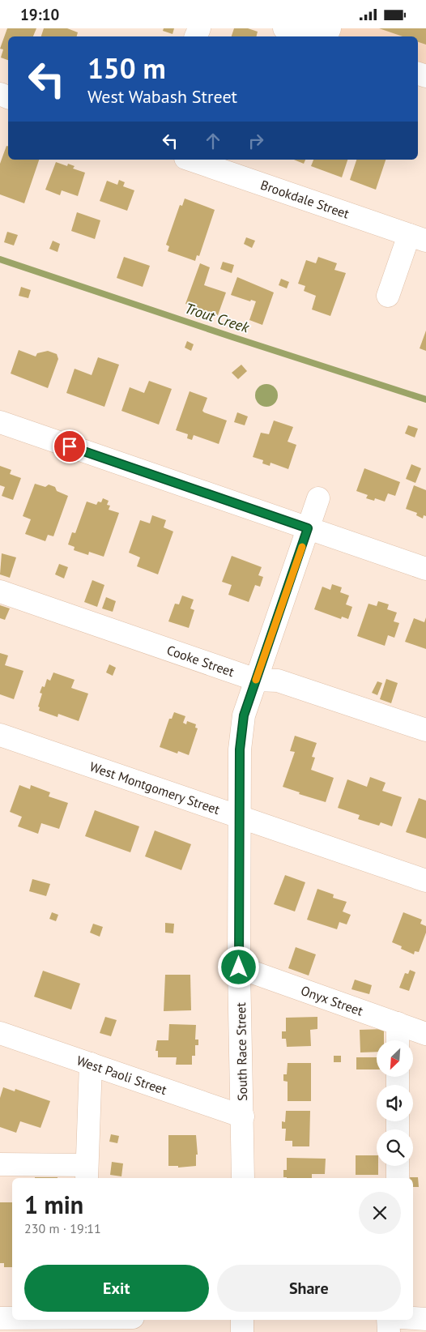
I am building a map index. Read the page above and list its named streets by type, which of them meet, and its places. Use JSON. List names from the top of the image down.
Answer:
{
  "streets": {
    "street": [
      "Brookdale Street",
      "Cooke Street",
      "West Montgomery Street",
      "Onyx Street",
      "South Race Street",
      "West Paoli Street"
    ]
  },
  "crossings": [
    ["Cooke Street", "South Race Street"],
    ["West Montgomery Street", "South Race Street"],
    ["Onyx Street", "South Race Street"],
    ["South Race Street", "West Paoli Street"]
  ],
  "water": ["Trout Creek"],
  "north": "bottom left",
  "page": {
    "status": "19:10",
    "turn": ["150 m", "West Wabash Street"],
    "heading": ["1 min", "230 m · 19:11"],
    "buttons": ["Exit", "Share"]
  }
}
